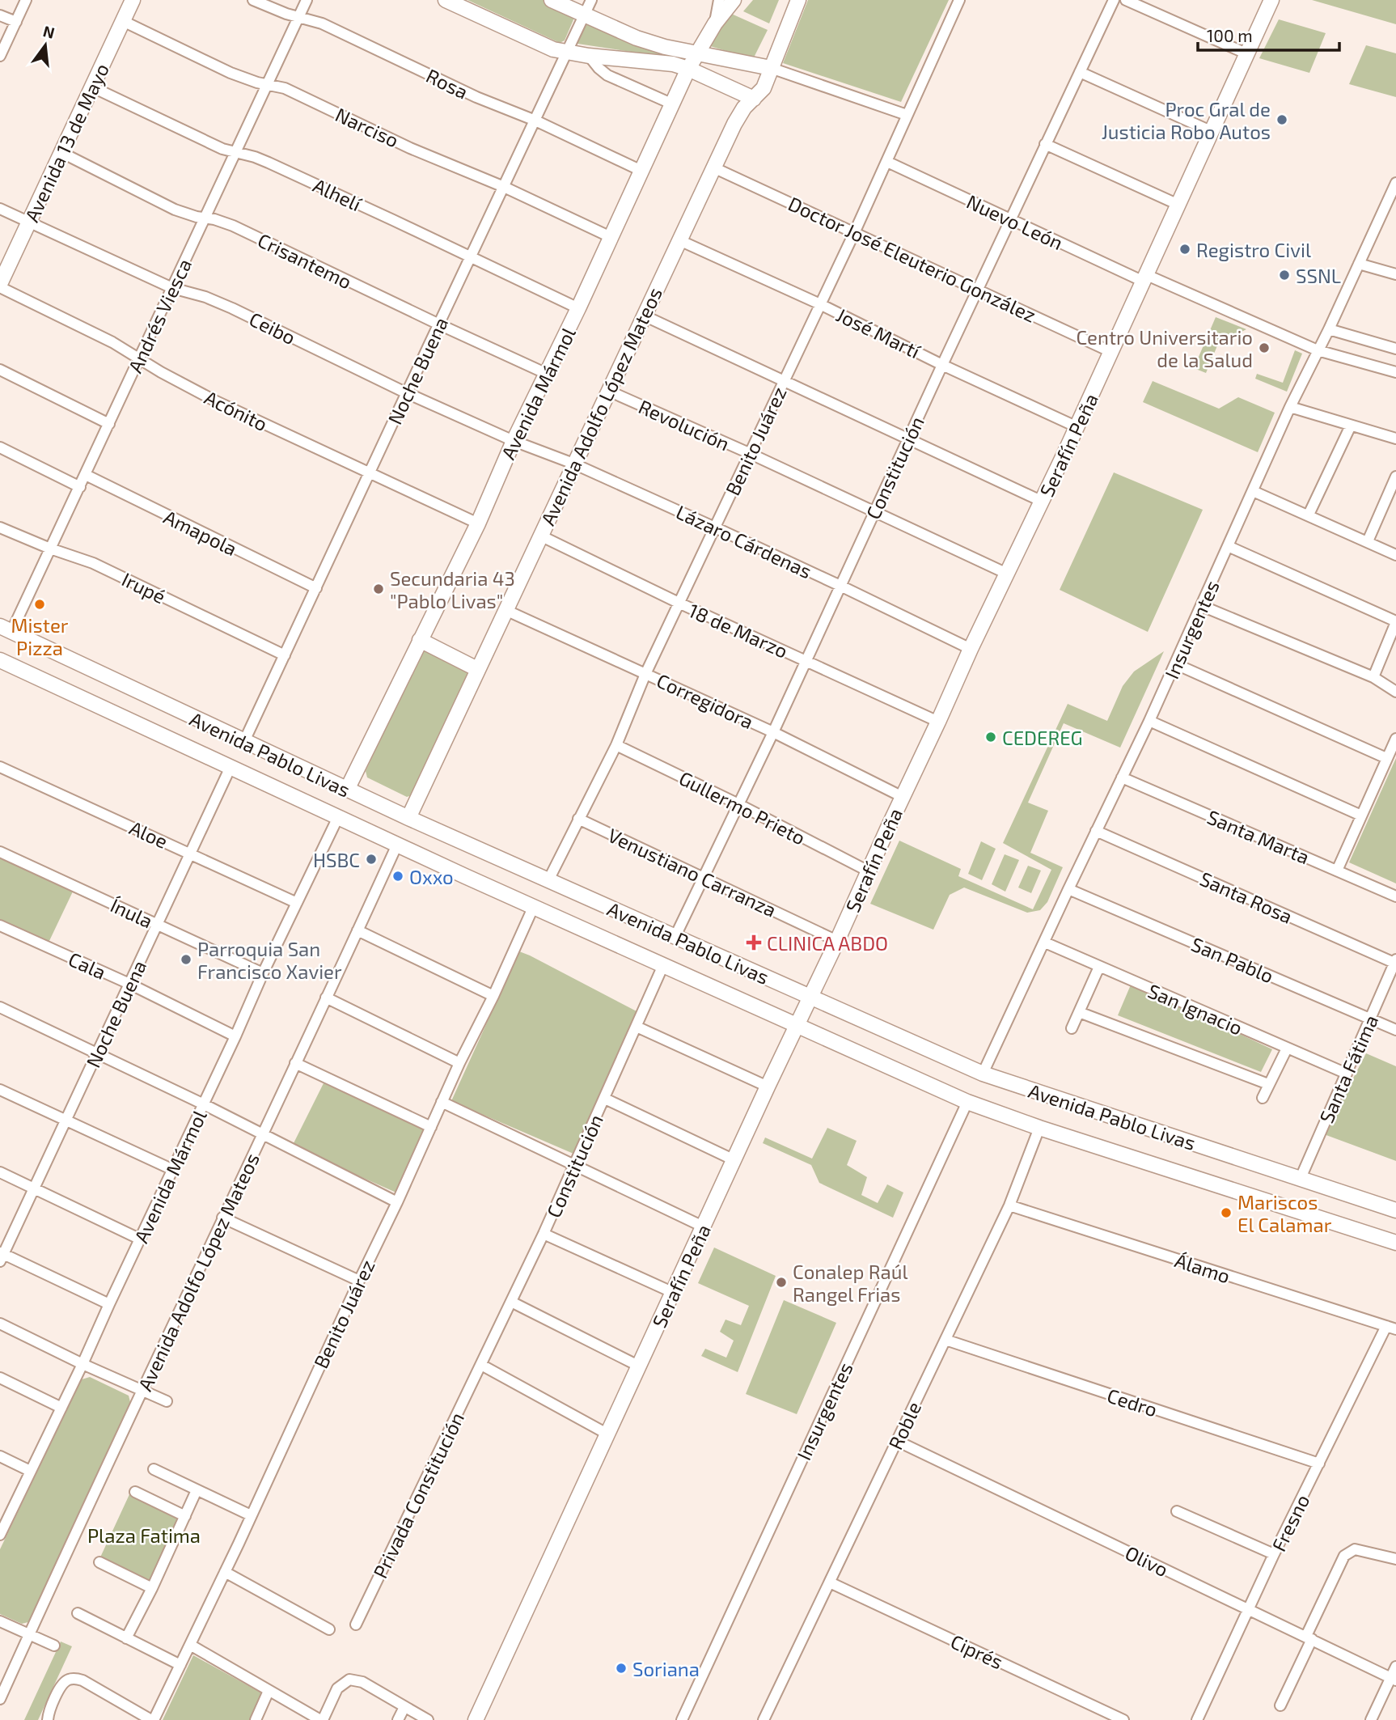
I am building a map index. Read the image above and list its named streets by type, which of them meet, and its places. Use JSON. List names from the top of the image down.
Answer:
{
  "streets": {
    "main road": [
      "Avenida 13 de Mayo",
      "Avenida Mármol",
      "Avenida Adolfo López Mateos",
      "Serafín Peña",
      "Avenida Pablo Livas"
    ],
    "street": [
      "Rosa",
      "Narciso",
      "Alhelí",
      "Nuevo León",
      "Doctor José Eleuterio González",
      "Crisantemo",
      "Andrés Viesca",
      "Ceibo",
      "José Martí",
      "Noche Buena",
      "Acónito",
      "Revolución",
      "Benito Juárez",
      "Constitución",
      "Amapola",
      "Lázaro Cárdenas",
      "Irupé",
      "Insurgentes",
      "18 de Marzo",
      "Corregidora",
      "Gullermo Prieto",
      "Aloe",
      "Santa Marta",
      "Venustiano Carranza",
      "Santa Rosa",
      "Ínula",
      "San Pablo",
      "Cala",
      "San Ignacio",
      "Santa Fátima",
      "Álamo",
      "Cedro",
      "Roble",
      "Privada Constitución",
      "Fresno",
      "Olivo",
      "Ciprés"
    ]
  },
  "crossings": [
    ["Rosa", "Andrés Viesca"],
    ["Rosa", "Noche Buena"],
    ["Rosa", "Avenida Mármol"],
    ["Narciso", "Avenida 13 de Mayo"],
    ["Narciso", "Andrés Viesca"],
    ["Narciso", "Noche Buena"],
    ["Narciso", "Avenida Mármol"],
    ["Avenida 13 de Mayo", "Alhelí"],
    ["Avenida 13 de Mayo", "Crisantemo"],
    ["Avenida 13 de Mayo", "Ceibo"],
    ["Avenida 13 de Mayo", "Acónito"],
    ["Alhelí", "Andrés Viesca"],
    ["Alhelí", "Noche Buena"],
    ["Alhelí", "Avenida Mármol"],
    ["Nuevo León", "Benito Juárez"],
    ["Nuevo León", "Serafín Peña"],
    ["Nuevo León", "Constitución"],
    ["Nuevo León", "Insurgentes"],
    ["Doctor José Eleuterio González", "Avenida Adolfo López Mateos"],
    ["Doctor José Eleuterio González", "Benito Juárez"],
    ["Doctor José Eleuterio González", "Serafín Peña"],
    ["Doctor José Eleuterio González", "Constitución"],
    ["Crisantemo", "Andrés Viesca"],
    ["Crisantemo", "Noche Buena"],
    ["Crisantemo", "Avenida Mármol"],
    ["Andrés Viesca", "Ceibo"],
    ["Andrés Viesca", "Acónito"],
    ["Andrés Viesca", "Amapola"],
    ["Andrés Viesca", "Irupé"],
    ["Andrés Viesca", "Avenida Pablo Livas"],
    ["Ceibo", "Noche Buena"],
    ["Ceibo", "Avenida Mármol"],
    ["Ceibo", "Lázaro Cárdenas"],
    ["José Martí", "Avenida Adolfo López Mateos"],
    ["José Martí", "Benito Juárez"],
    ["José Martí", "Serafín Peña"],
    ["José Martí", "Constitución"],
    ["Noche Buena", "Acónito"],
    ["Noche Buena", "Amapola"],
    ["Noche Buena", "Irupé"],
    ["Noche Buena", "Avenida Pablo Livas"],
    ["Noche Buena", "Aloe"],
    ["Noche Buena", "Ínula"],
    ["Noche Buena", "Cala"],
    ["Avenida Mármol", "Acónito"],
    ["Avenida Mármol", "Lázaro Cárdenas"],
    ["Avenida Mármol", "Avenida Pablo Livas"],
    ["Avenida Mármol", "Aloe"],
    ["Avenida Mármol", "Ínula"],
    ["Avenida Mármol", "Cala"],
    ["Avenida Adolfo López Mateos", "Revolución"],
    ["Avenida Adolfo López Mateos", "Lázaro Cárdenas"],
    ["Avenida Adolfo López Mateos", "18 de Marzo"],
    ["Avenida Adolfo López Mateos", "Corregidora"],
    ["Avenida Adolfo López Mateos", "Avenida Pablo Livas"],
    ["Revolución", "Benito Juárez"],
    ["Revolución", "Serafín Peña"],
    ["Revolución", "Constitución"],
    ["Benito Juárez", "Lázaro Cárdenas"],
    ["Benito Juárez", "18 de Marzo"],
    ["Benito Juárez", "Corregidora"],
    ["Benito Juárez", "Avenida Pablo Livas"],
    ["Benito Juárez", "Gullermo Prieto"],
    ["Benito Juárez", "Venustiano Carranza"],
    ["Serafín Peña", "Lázaro Cárdenas"],
    ["Serafín Peña", "18 de Marzo"],
    ["Serafín Peña", "Corregidora"],
    ["Serafín Peña", "Avenida Pablo Livas"],
    ["Serafín Peña", "Gullermo Prieto"],
    ["Serafín Peña", "Venustiano Carranza"],
    ["Constitución", "Lázaro Cárdenas"],
    ["Constitución", "18 de Marzo"],
    ["Constitución", "Corregidora"],
    ["Constitución", "Avenida Pablo Livas"],
    ["Constitución", "Gullermo Prieto"],
    ["Constitución", "Venustiano Carranza"],
    ["Constitución", "Privada Constitución"],
    ["Insurgentes", "Avenida Pablo Livas"],
    ["Insurgentes", "Santa Marta"],
    ["Insurgentes", "Santa Rosa"],
    ["Insurgentes", "San Pablo"],
    ["Insurgentes", "San Ignacio"],
    ["Avenida Pablo Livas", "Santa Fátima"],
    ["Avenida Pablo Livas", "Roble"],
    ["Santa Rosa", "Santa Fátima"],
    ["San Pablo", "Santa Fátima"],
    ["San Ignacio", "Santa Fátima"],
    ["Álamo", "Roble"],
    ["Álamo", "Fresno"],
    ["Cedro", "Roble"],
    ["Cedro", "Fresno"],
    ["Roble", "Olivo"],
    ["Roble", "Ciprés"],
    ["Fresno", "Olivo"]
  ],
  "parks": ["Plaza Fatima"],
  "places": {
    "other": [
      "Proc Gral de Justicia Robo Autos",
      "Registro Civil",
      "SSNL",
      "Centro Universitario de la Salud",
      "Secundaria 43 \"Pablo Livas\"",
      "Mister Pizza",
      "CEDEREG",
      "HSBC",
      "Oxxo",
      "Parroquia San Francisco Xavier",
      "Mariscos El Calamar",
      "Conalep Raúl Rangel Frias",
      "Soriana"
    ],
    "health": ["CLINICA ABDO"]
  },
  "scale_bar": "100 m",
  "north": "top"
}
